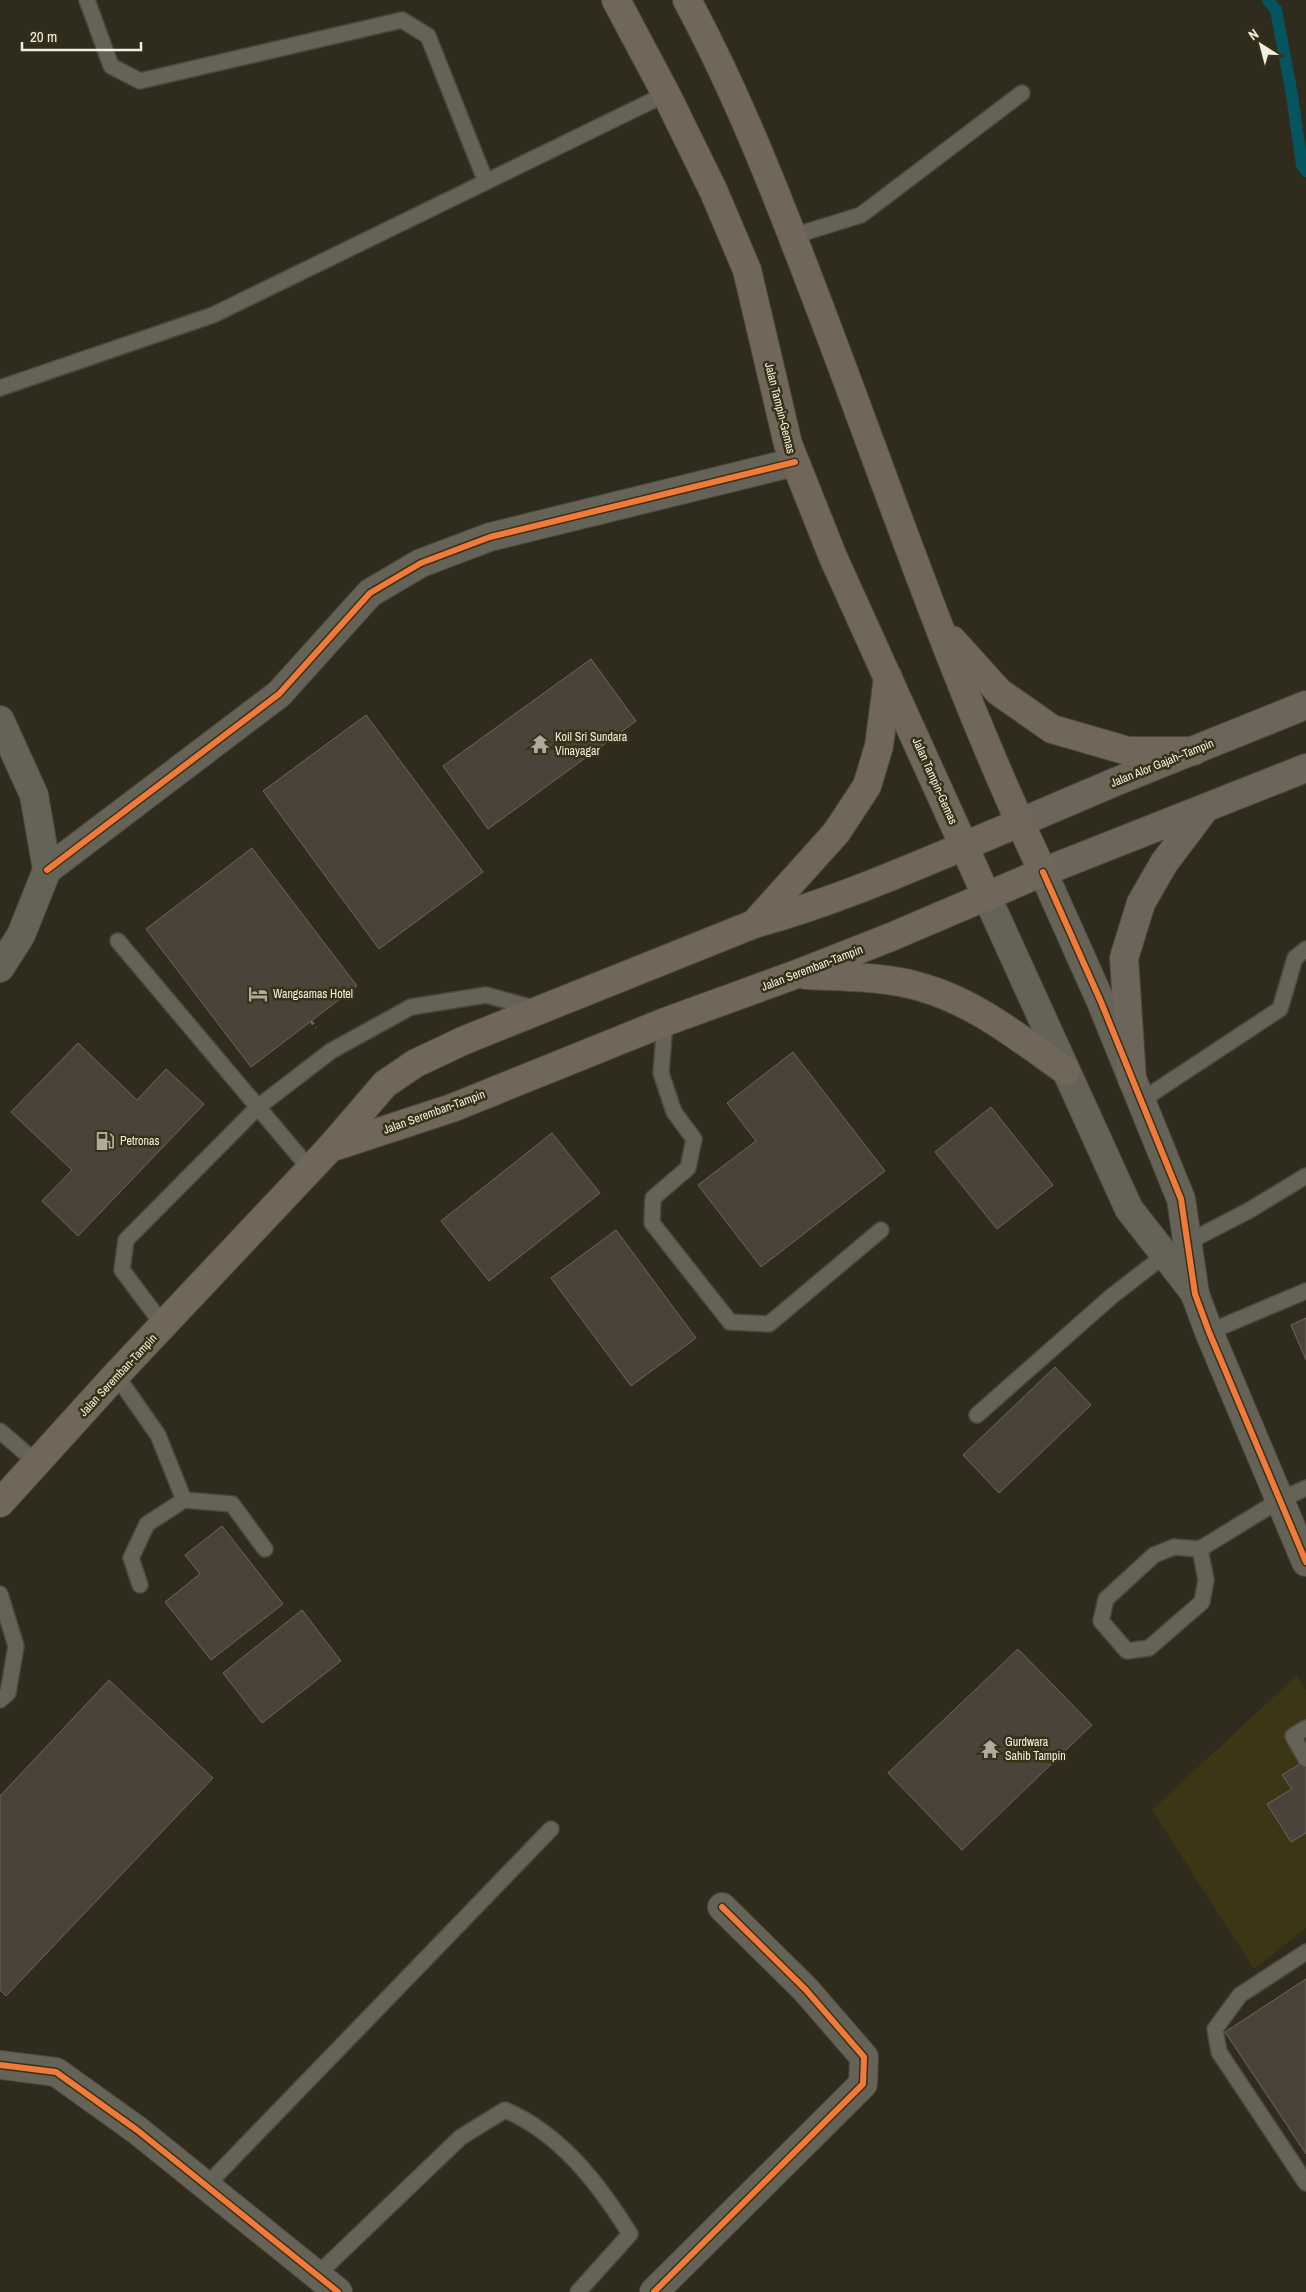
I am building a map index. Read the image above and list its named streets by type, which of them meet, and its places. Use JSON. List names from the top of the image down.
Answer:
{
  "streets": {
    "highway": ["Jalan Tampin-Gemas", "Jalan Seremban-Tampin"],
    "main road": ["Jalan Alor Gajah–Tampin"]
  },
  "crossings": [
    ["Jalan Tampin-Gemas", "Jalan Seremban-Tampin"]
  ],
  "places": {
    "temple": ["Koil Sri Sundara Vinayagar", "Gurdwara Sahib Tampin"],
    "hotel": ["Wangsamas Hotel"],
    "fuel station": ["Petronas"]
  },
  "scale_bar": "20 m",
  "north": "top left"
}
